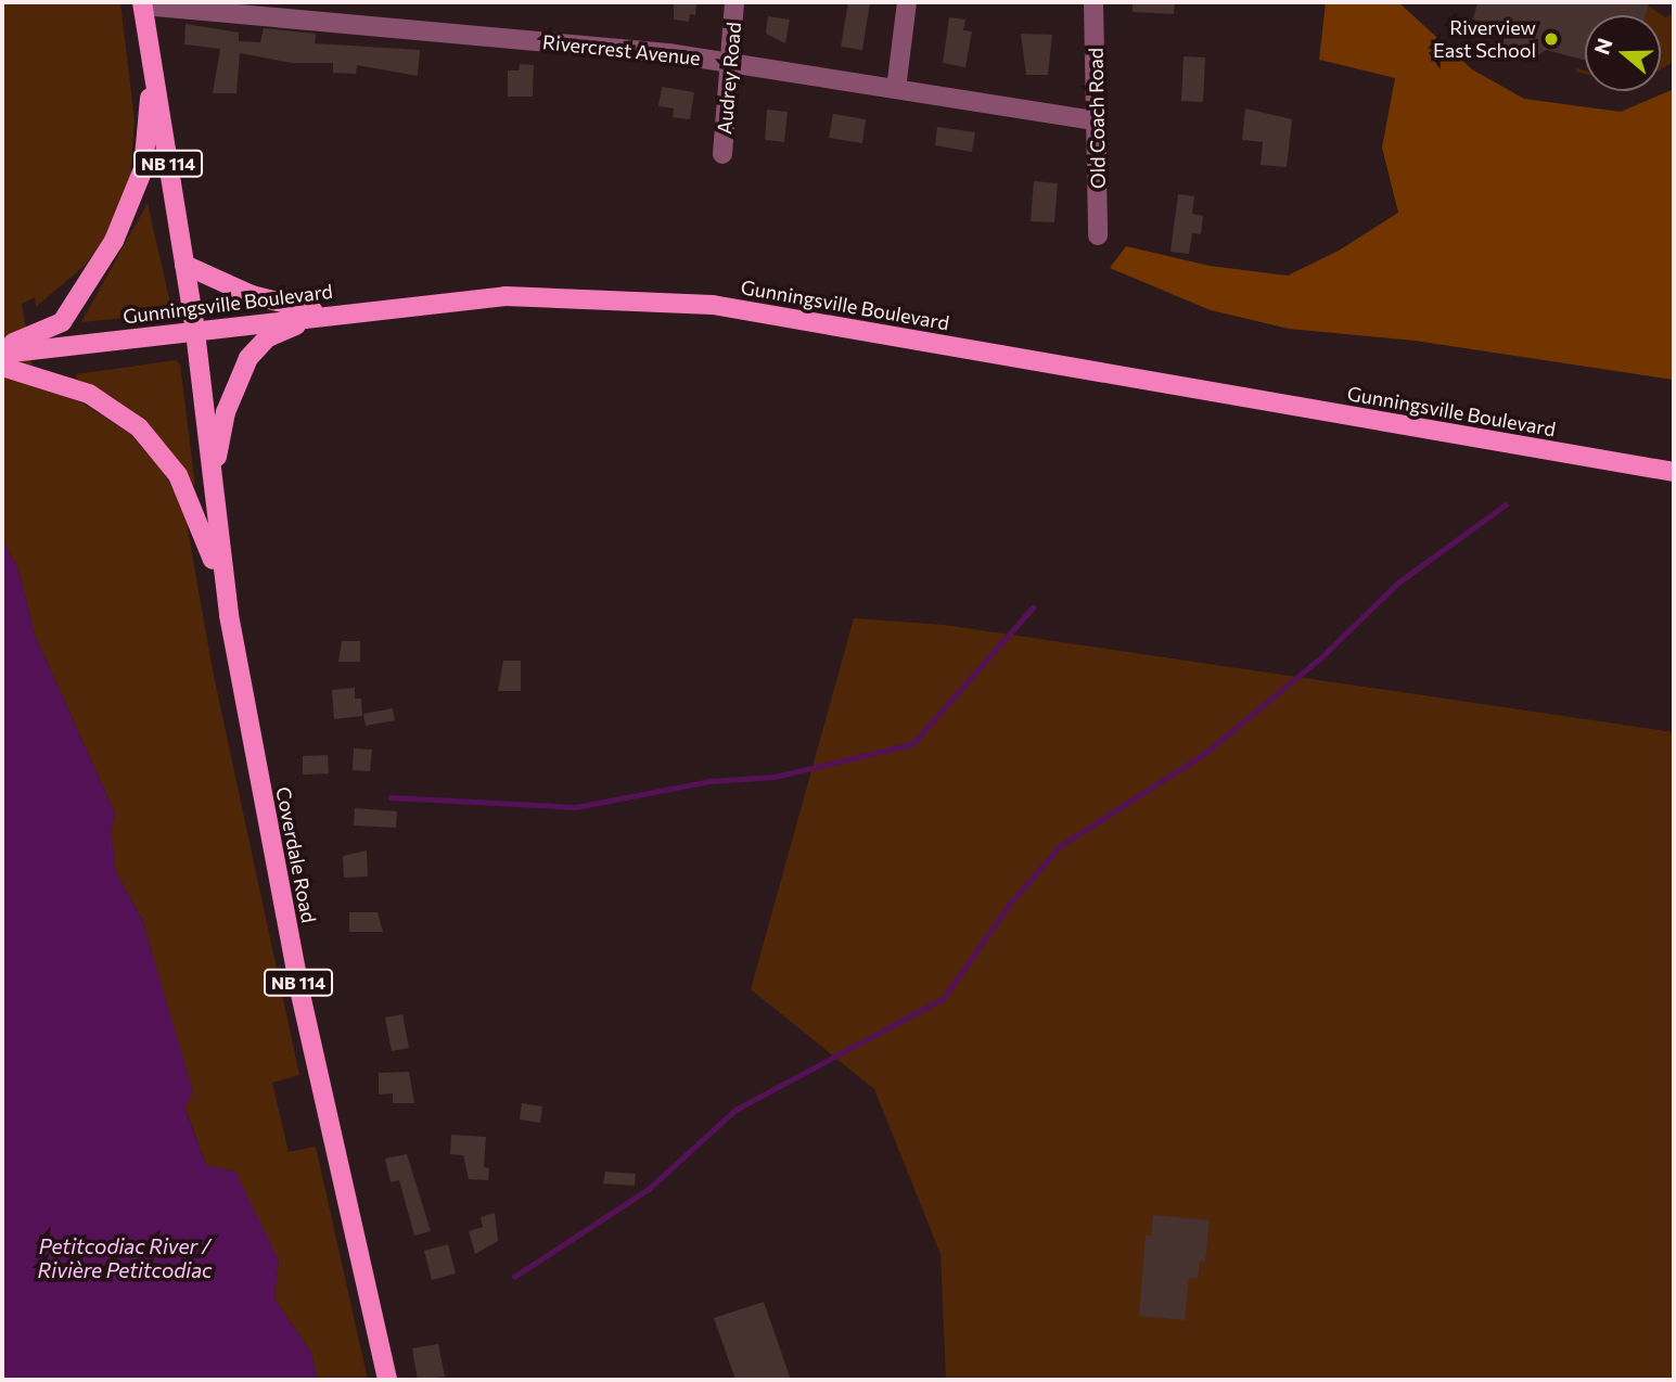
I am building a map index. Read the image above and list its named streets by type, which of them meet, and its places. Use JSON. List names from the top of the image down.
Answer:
{
  "streets": {
    "main road": ["NB 114", "Gunningsville Boulevard", "Coverdale Road"],
    "street": ["Rivercrest Avenue", "Audrey Road", "Old Coach Road"]
  },
  "crossings": [
    ["Rivercrest Avenue", "Audrey Road"],
    ["Rivercrest Avenue", "Old Coach Road"],
    ["Rivercrest Avenue", "NB 114"],
    ["NB 114", "Gunningsville Boulevard"],
    ["NB 114", "Coverdale Road"],
    ["Gunningsville Boulevard", "Coverdale Road"]
  ],
  "water": ["Petitcodiac River / Rivière Petitcodiac"],
  "places": ["Riverview East School"],
  "north": "left"
}
